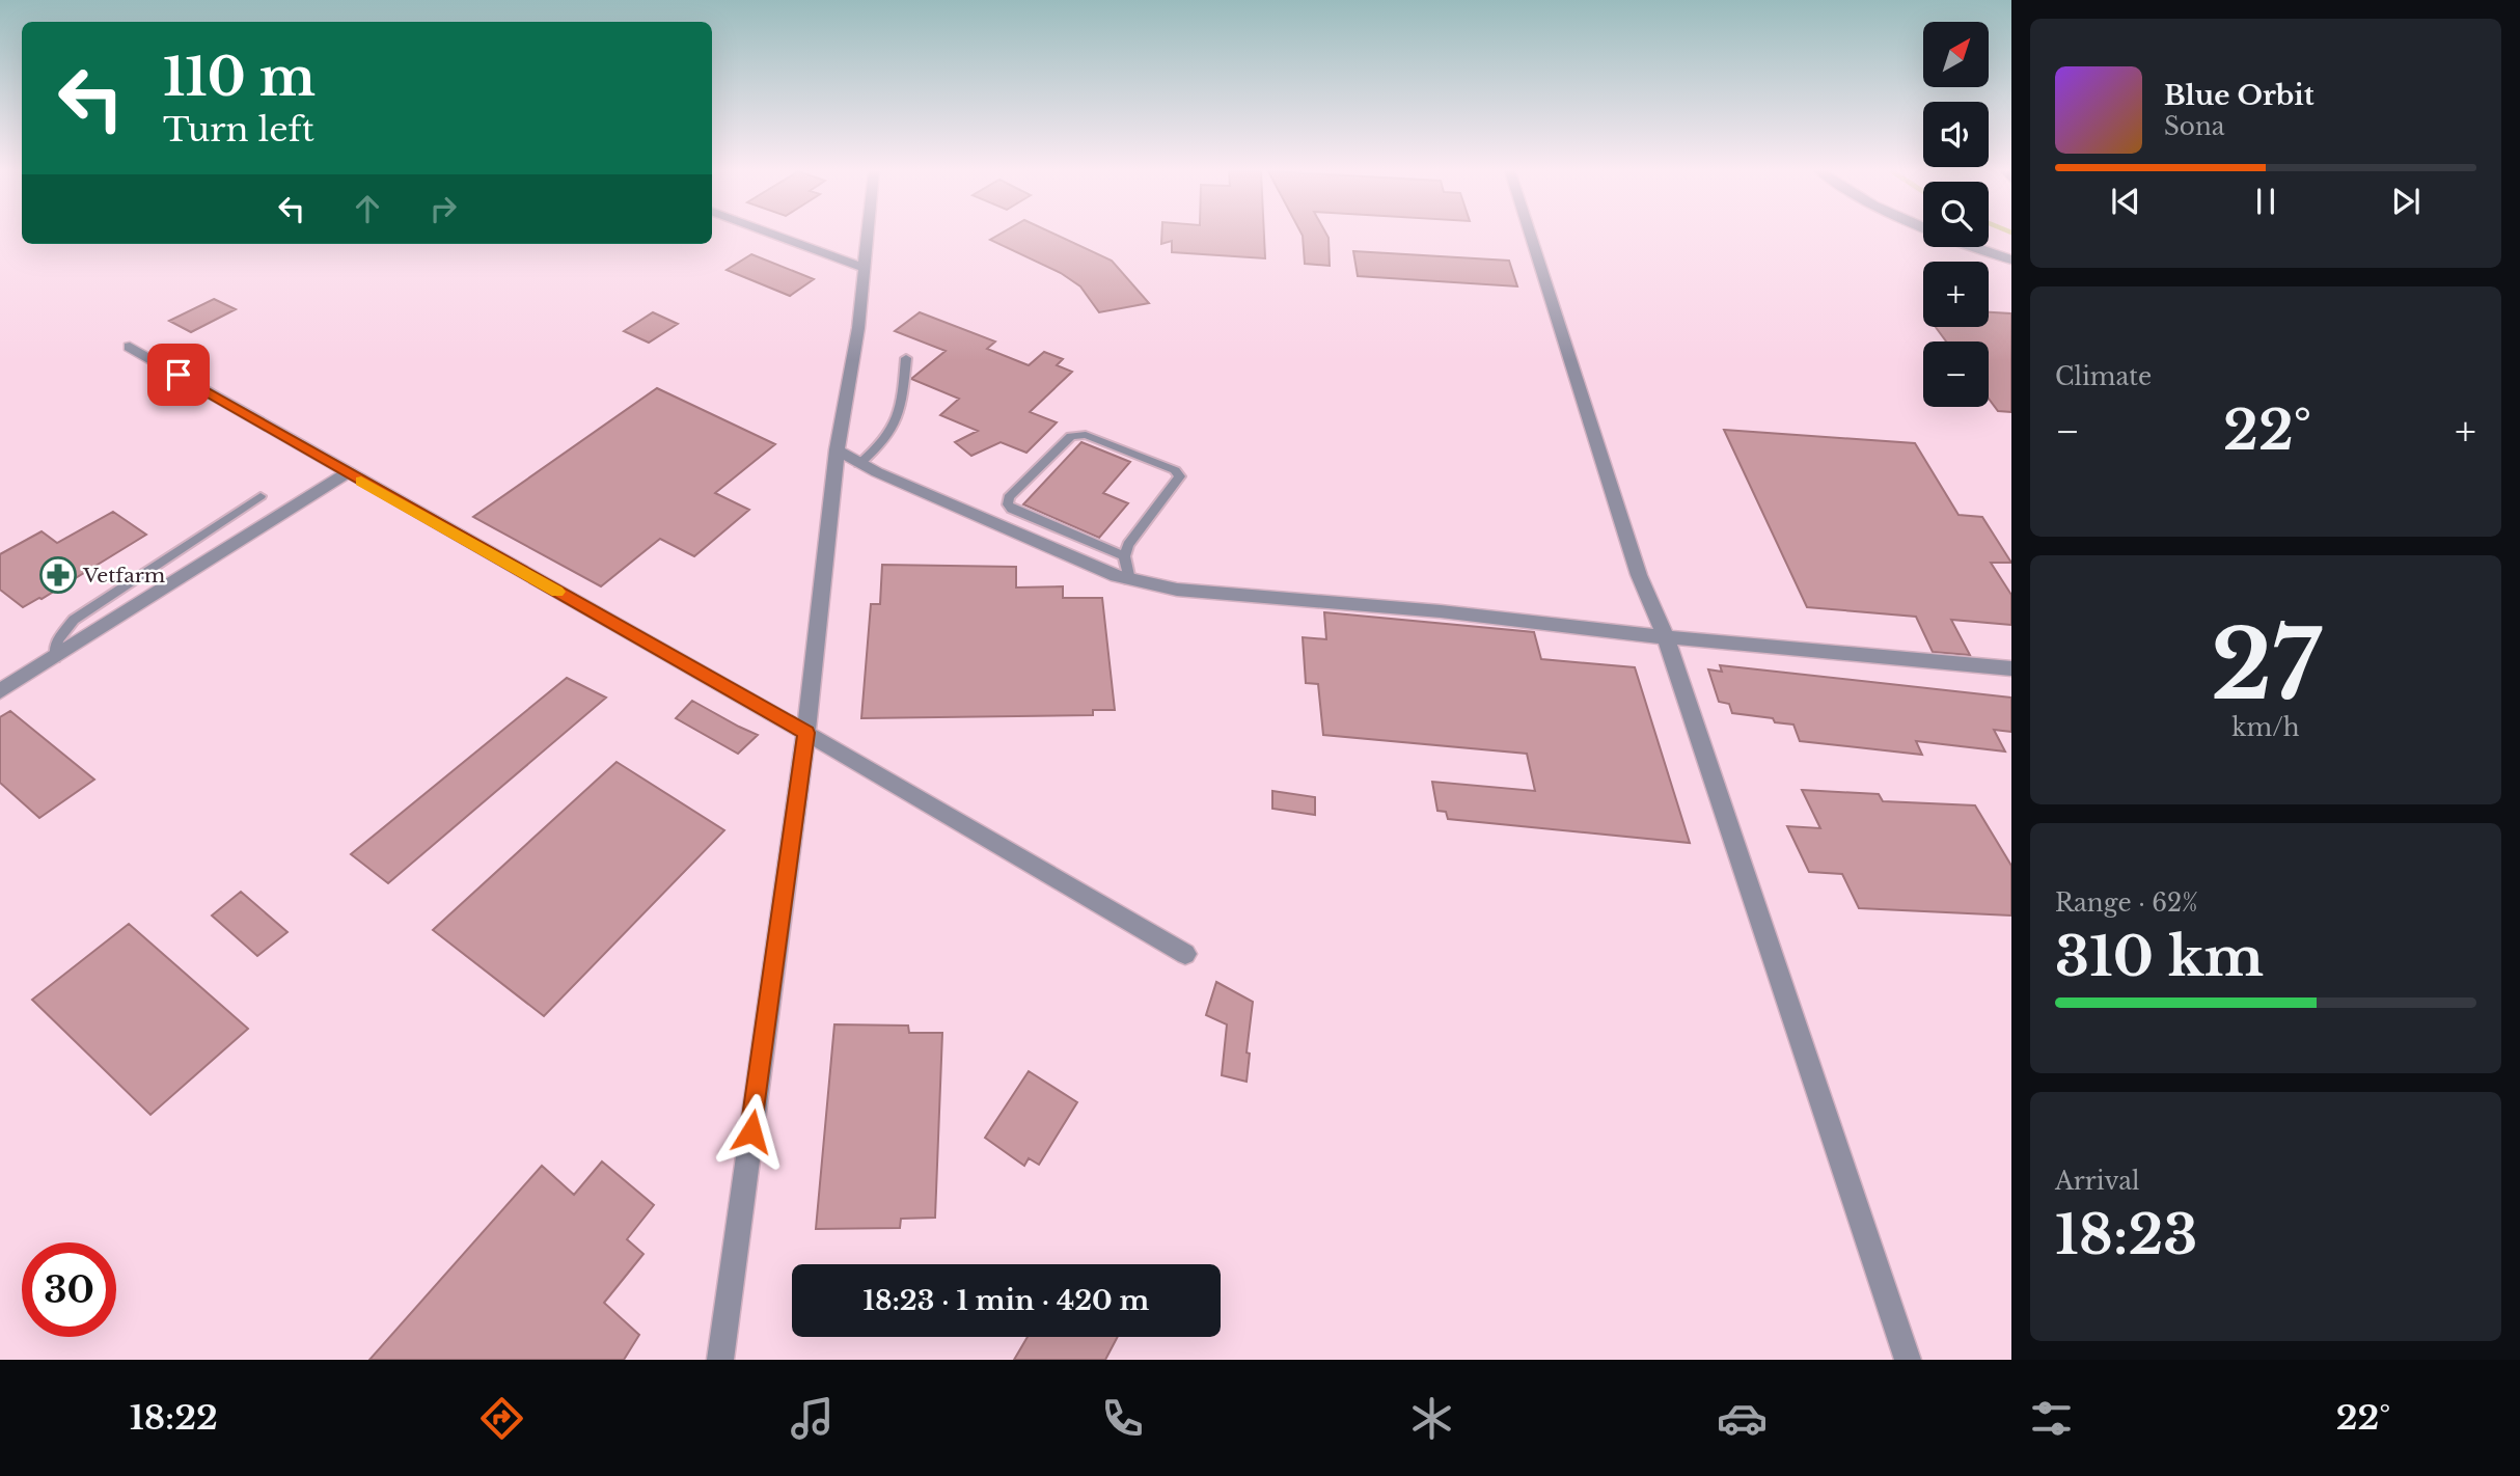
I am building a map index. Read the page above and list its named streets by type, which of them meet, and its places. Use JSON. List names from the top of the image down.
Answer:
{
  "places": {
    "pharmacy": ["Vetfarm"]
  },
  "north": "top right",
  "page": {
    "map_buttons": ["+", "−"],
    "turn": ["110 m", "Turn left"],
    "song": ["Blue Orbit", "Sona"],
    "tile": [
      "Climate",
      ["27", "km/h"],
      ["Range · 62%", "310 km"],
      ["Arrival", "18:23"]
    ],
    "heat": ["−", "22°", "+"],
    "limit": "30",
    "trip": "18:23 · 1 min · 420 m",
    "tabs": ["18:22", "22°"]
  }
}
